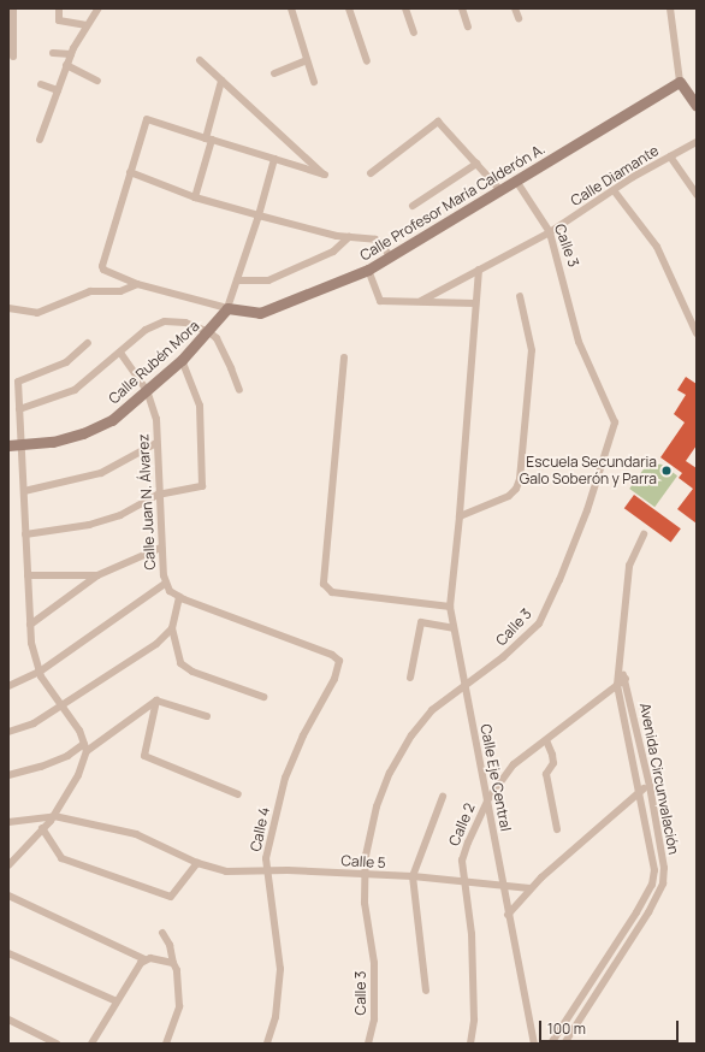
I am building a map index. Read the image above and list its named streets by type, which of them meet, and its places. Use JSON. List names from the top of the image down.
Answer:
{
  "streets": {
    "street": [
      "Calle Diamante",
      "Calle Profesor María Calderón A.",
      "Calle 3",
      "Calle Rubén Mora",
      "Calle Juan N. Álvarez",
      "Calle Eje Central",
      "Avenida Circunvalación",
      "Calle 2",
      "Calle 4",
      "Calle 5"
    ]
  },
  "crossings": [
    ["Calle Diamante", "Calle 3"],
    ["Calle Diamante", "Calle Eje Central"],
    ["Calle Profesor María Calderón A.", "Calle 3"],
    ["Calle Profesor María Calderón A.", "Calle Rubén Mora"],
    ["Calle 3", "Calle Eje Central"],
    ["Calle 3", "Calle 5"],
    ["Calle Rubén Mora", "Calle Juan N. Álvarez"],
    ["Calle Juan N. Álvarez", "Calle 4"],
    ["Calle Eje Central", "Calle 2"],
    ["Calle Eje Central", "Calle 5"],
    ["Avenida Circunvalación", "Calle 2"],
    ["Calle 2", "Calle 5"],
    ["Calle 4", "Calle 5"]
  ],
  "places": ["Escuela Secundaria Galo Soberón y Parra"],
  "scale_bar": "100 m"
}
